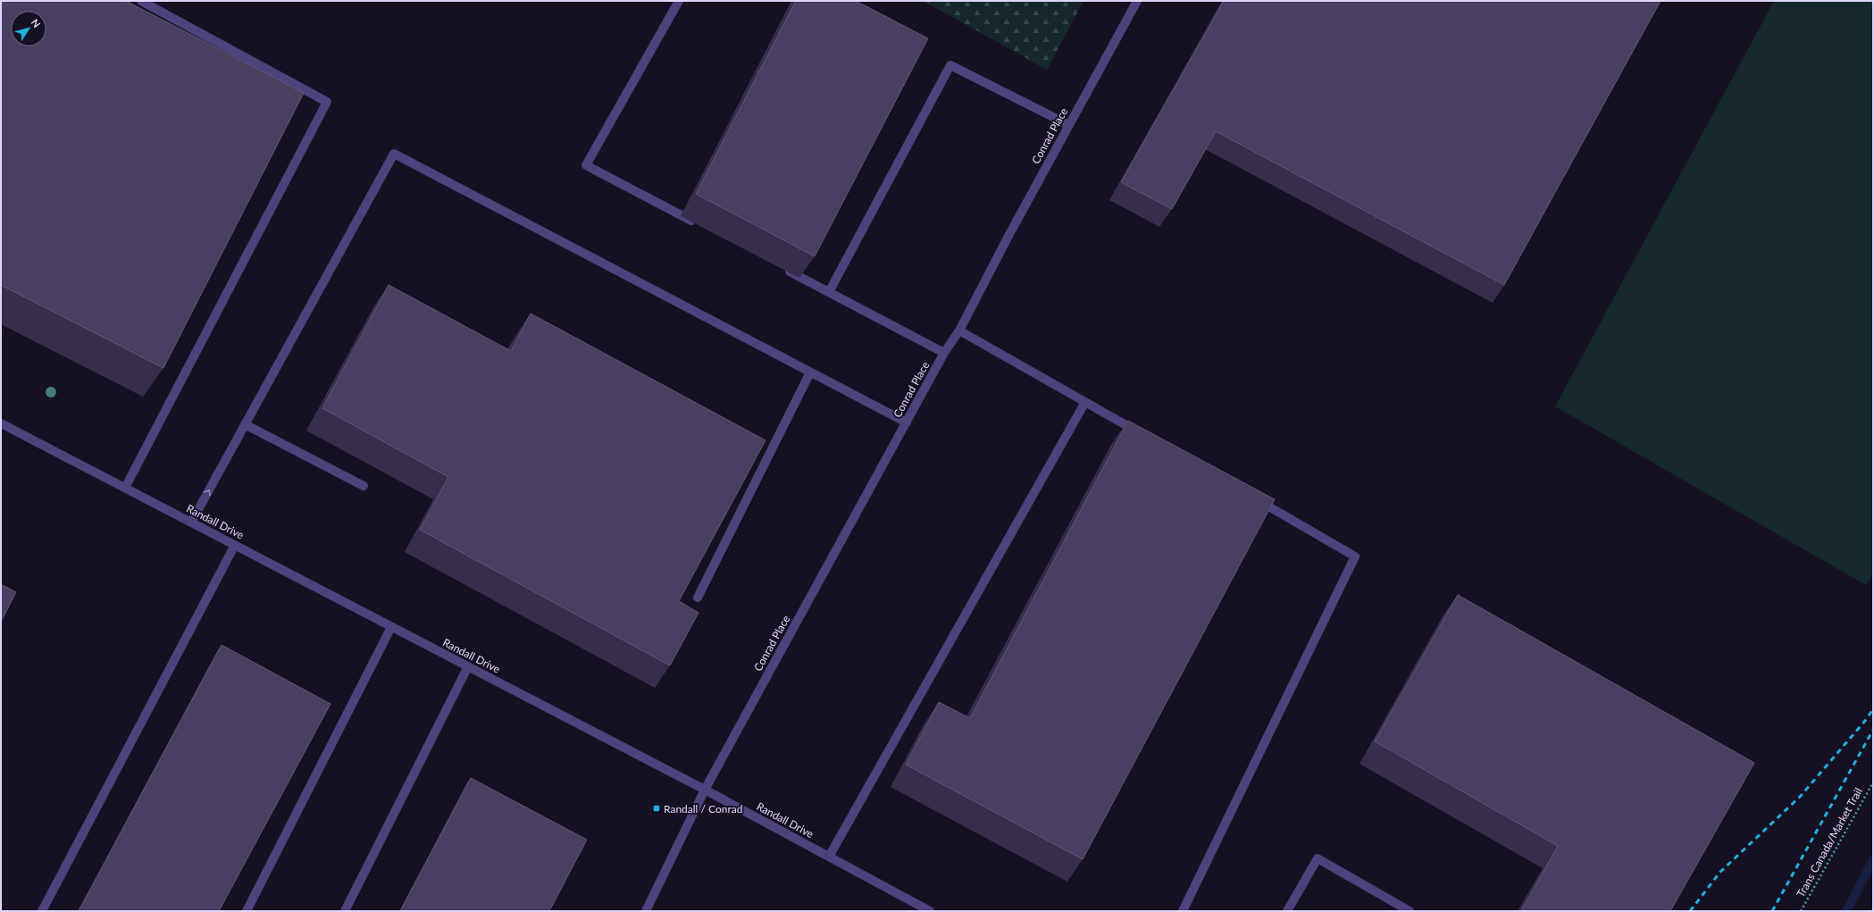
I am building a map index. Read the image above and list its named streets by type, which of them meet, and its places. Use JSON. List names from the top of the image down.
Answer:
{
  "streets": {
    "street": ["Conrad Place", "Randall Drive"],
    "path": ["Trans Canada/Market Trail"]
  },
  "crossings": [
    ["Conrad Place", "Randall Drive"]
  ],
  "places": {
    "transit": ["Randall / Conrad"]
  },
  "north": "top right"
}
